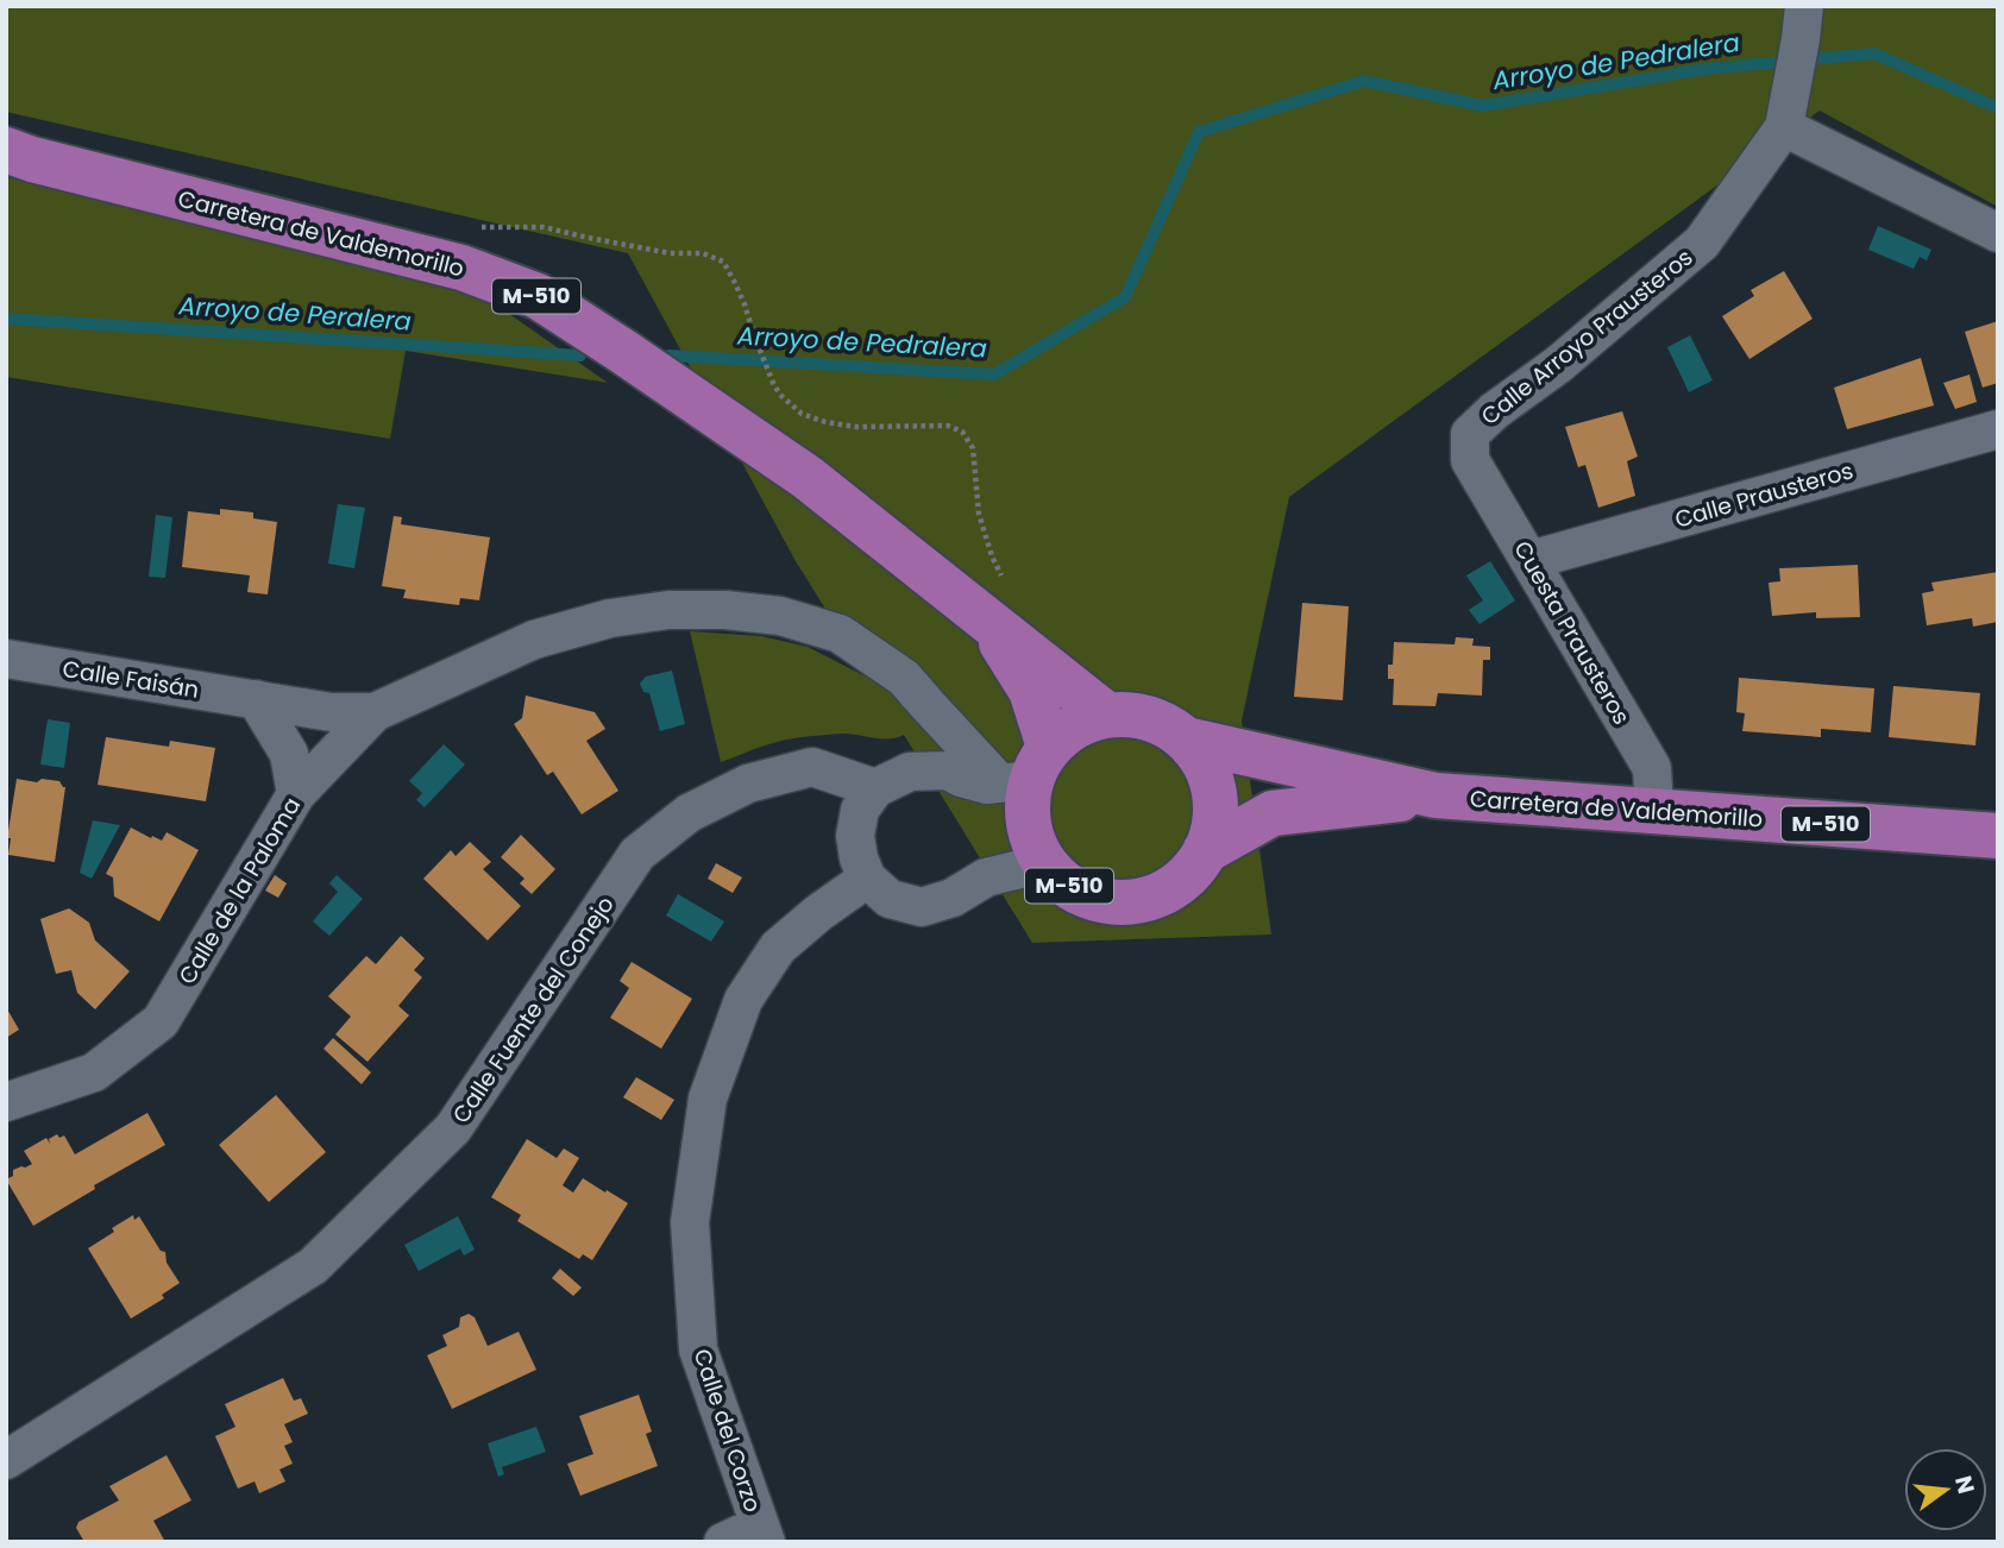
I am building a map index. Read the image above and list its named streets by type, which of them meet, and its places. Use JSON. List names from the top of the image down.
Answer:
{
  "streets": {
    "main road": ["Carretera de Valdemorillo", "M-510"],
    "street": [
      "Calle Arroyo Prausteros",
      "Calle Prausteros",
      "Cuesta Prausteros",
      "Calle Faisán",
      "Calle de la Paloma",
      "Calle Fuente del Conejo",
      "Calle del Corzo"
    ]
  },
  "crossings": [
    ["Carretera de Valdemorillo", "M-510"],
    ["Carretera de Valdemorillo", "Cuesta Prausteros"],
    ["Carretera de Valdemorillo", "Calle de la Paloma"],
    ["M-510", "Calle de la Paloma"],
    ["Calle Arroyo Prausteros", "Cuesta Prausteros"],
    ["Calle Prausteros", "Cuesta Prausteros"],
    ["Calle Faisán", "Calle de la Paloma"]
  ],
  "water": ["Arroyo de Pedralera", "Arroyo de Peralera"],
  "north": "right"
}
